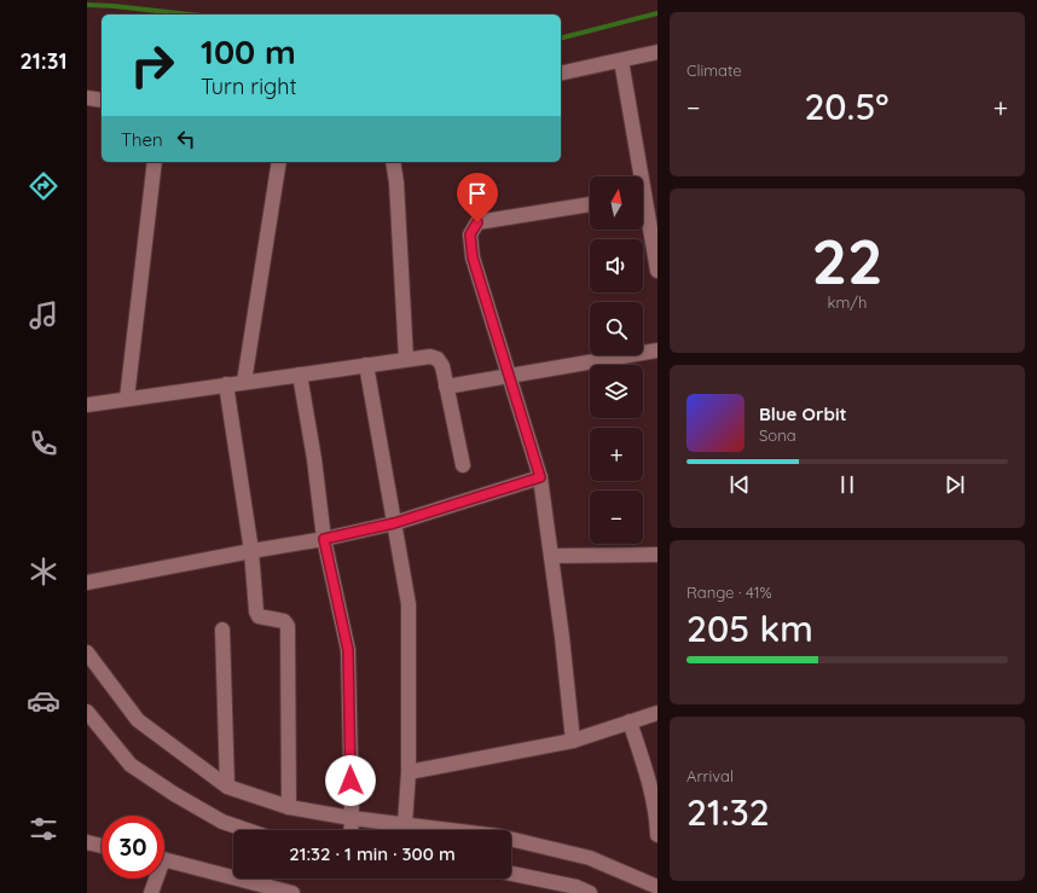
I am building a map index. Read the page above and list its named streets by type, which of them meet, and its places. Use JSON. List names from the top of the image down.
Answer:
{
  "north": "top",
  "page": {
    "tabs": "21:31",
    "tile": [
      "Climate",
      ["22", "km/h"],
      ["Range · 41%", "205 km"],
      ["Arrival", "21:32"]
    ],
    "turn": ["100 m", "Turn right"],
    "heat": ["−", "20.5°", "+"],
    "then": "Then",
    "map_buttons": ["+", "−"],
    "song": ["Blue Orbit", "Sona"],
    "limit": "30",
    "trip": "21:32 · 1 min · 300 m"
  }
}
